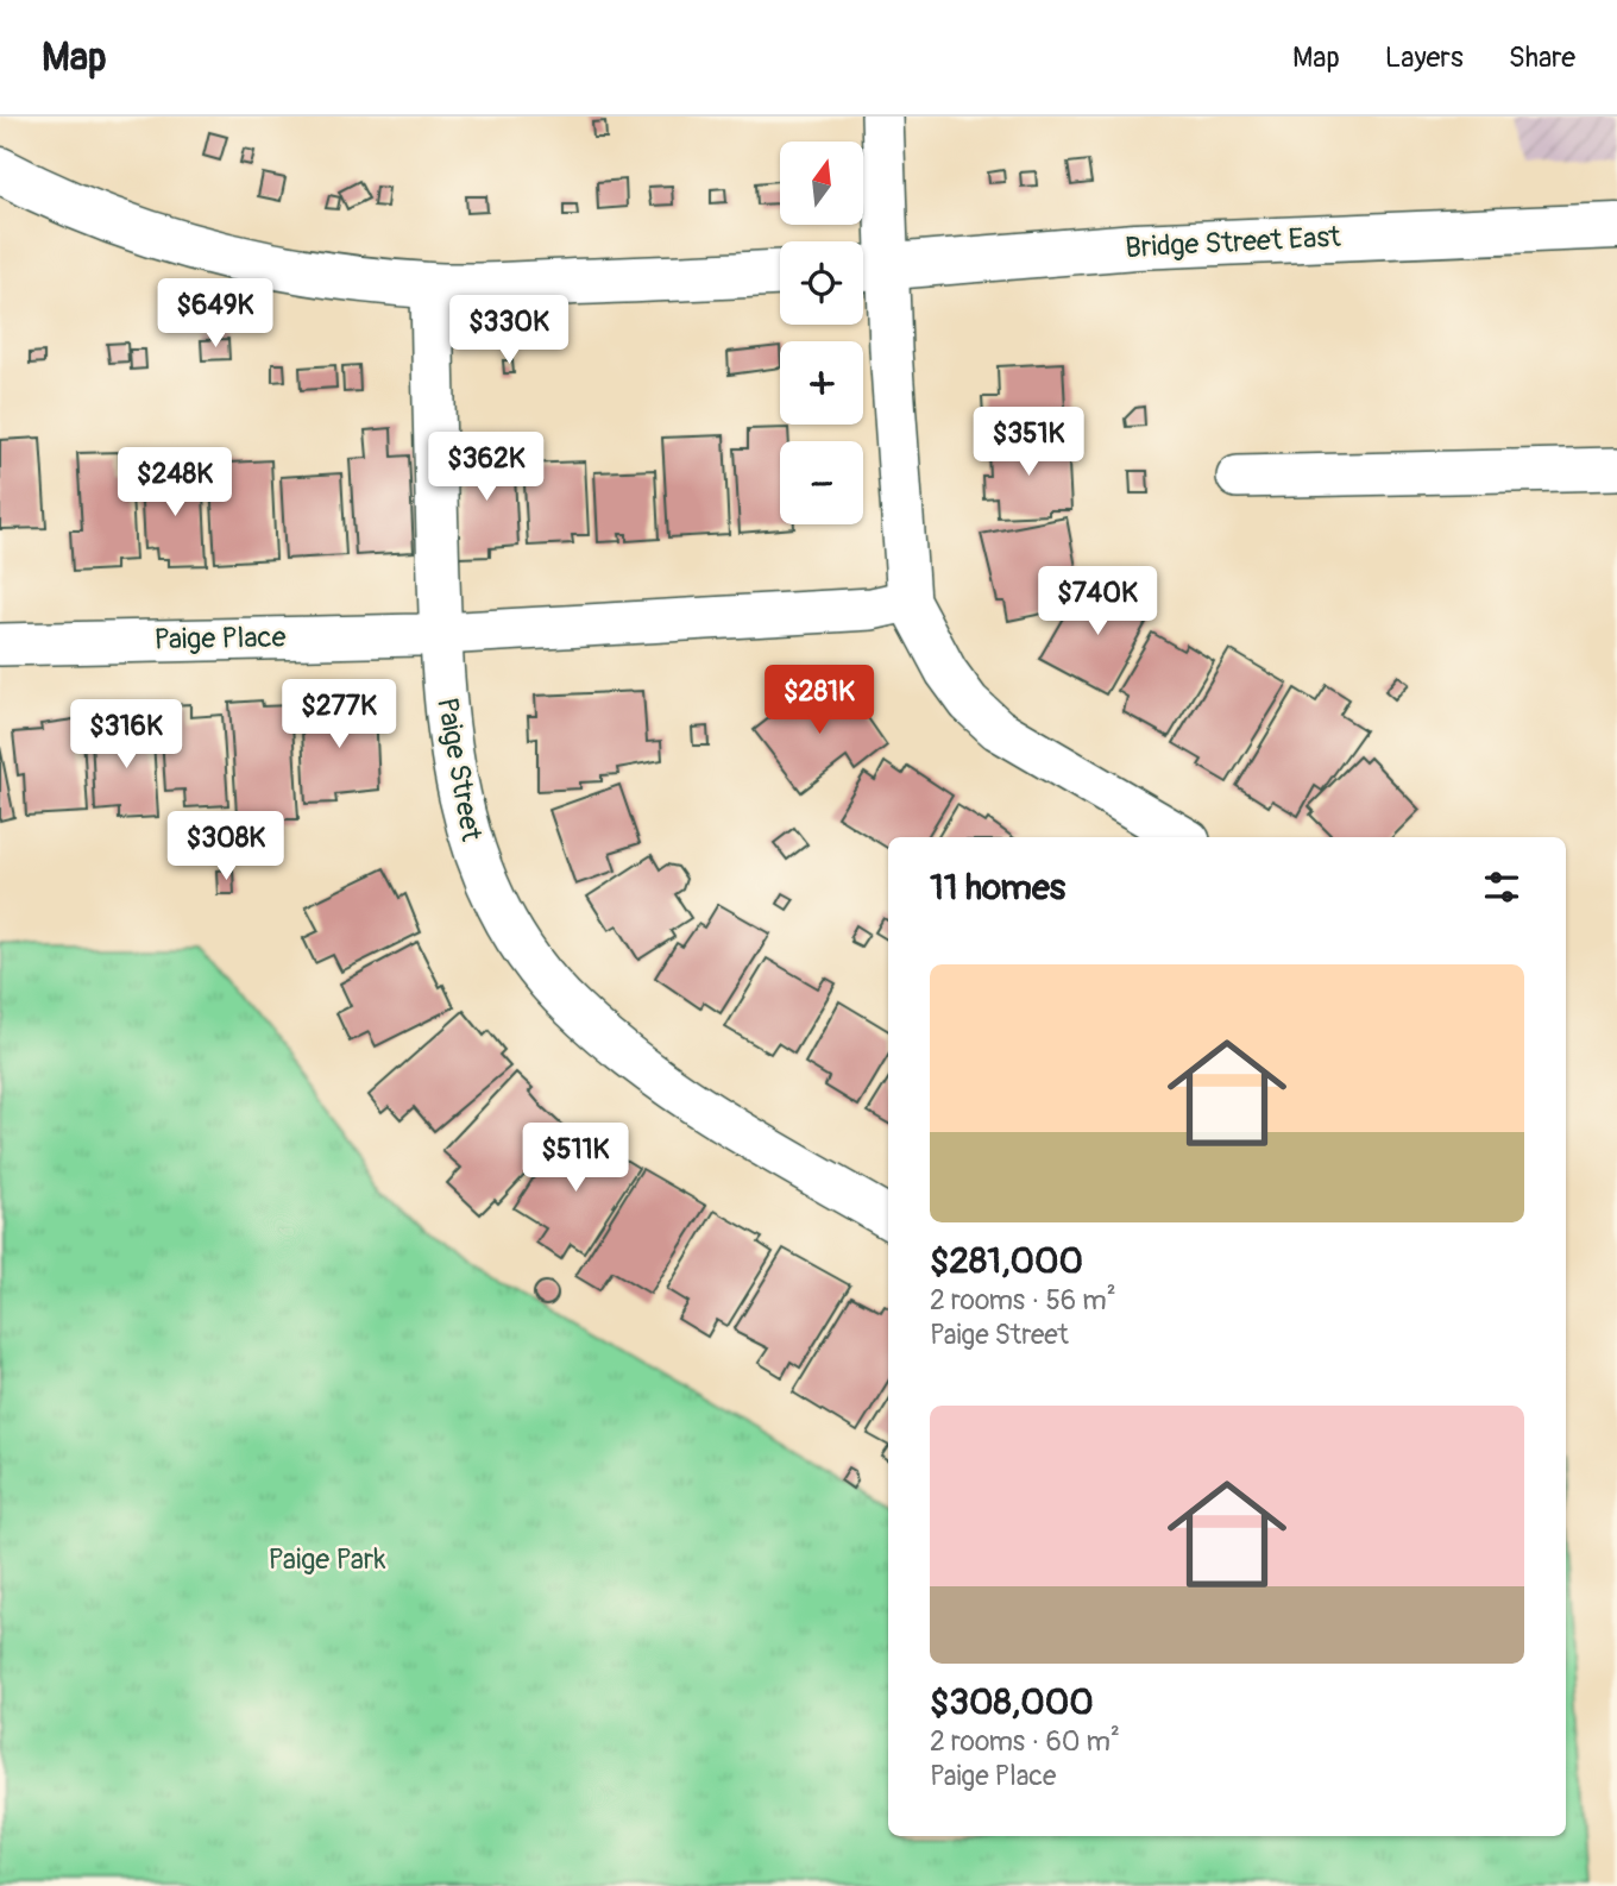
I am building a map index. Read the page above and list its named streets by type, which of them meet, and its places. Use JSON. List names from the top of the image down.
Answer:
{
  "streets": {
    "main road": ["Bridge Street East"],
    "street": ["Paige Place", "Paige Street"]
  },
  "crossings": [
    ["Paige Place", "Paige Street"]
  ],
  "parks": ["Paige Park"],
  "north": "top",
  "page": {
    "header": "Map",
    "nav": ["Map", "Layers", "Share"],
    "map_buttons": ["+", "−"],
    "price": [
      "$649K",
      "$330K",
      "$351K",
      "$362K",
      "$248K",
      "$740K",
      "$281K",
      "$277K",
      "$316K",
      "$308K",
      "$511K"
    ],
    "heading": "11 homes",
    "list": [
      {
        "name": "$281,000",
        "note": "2 rooms · 56 m² · Paige Street"
      },
      {
        "name": "$308,000",
        "note": "2 rooms · 60 m² · Paige Place"
      }
    ]
  }
}
